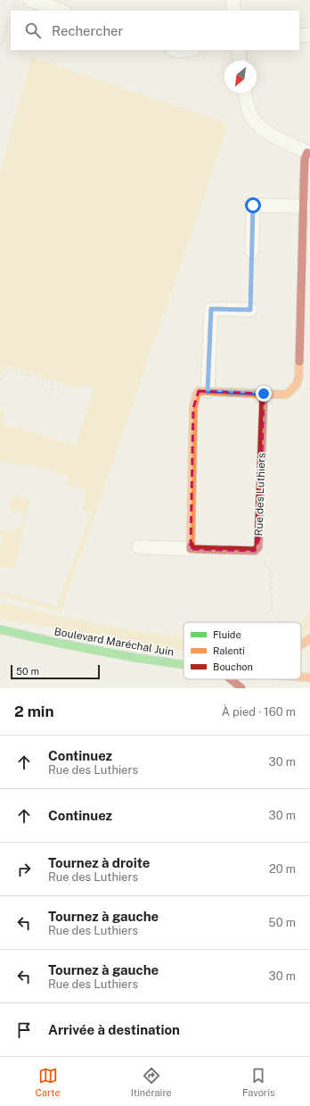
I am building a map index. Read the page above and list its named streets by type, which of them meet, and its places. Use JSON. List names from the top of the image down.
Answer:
{
  "streets": {
    "street": ["Rue des Luthiers", "Boulevard Maréchal Juin"]
  },
  "legend": ["Fluide", "Ralenti", "Bouchon"],
  "scale_bar": "50 m",
  "north": "bottom left",
  "page": {
    "search": "Rechercher",
    "scale": "50 m",
    "heading": ["2 min", "À pied · 160 m"],
    "list": [
      ["Continuez", "Rue des Luthiers", "30 m"],
      ["Continuez", "30 m"],
      ["Tournez à droite", "Rue des Luthiers", "20 m"],
      ["Tournez à gauche", "Rue des Luthiers", "50 m"],
      ["Tournez à gauche", "Rue des Luthiers", "30 m"],
      "Arrivée à destination"
    ],
    "nav": ["Carte", "Itinéraire", "Favoris"]
  }
}
